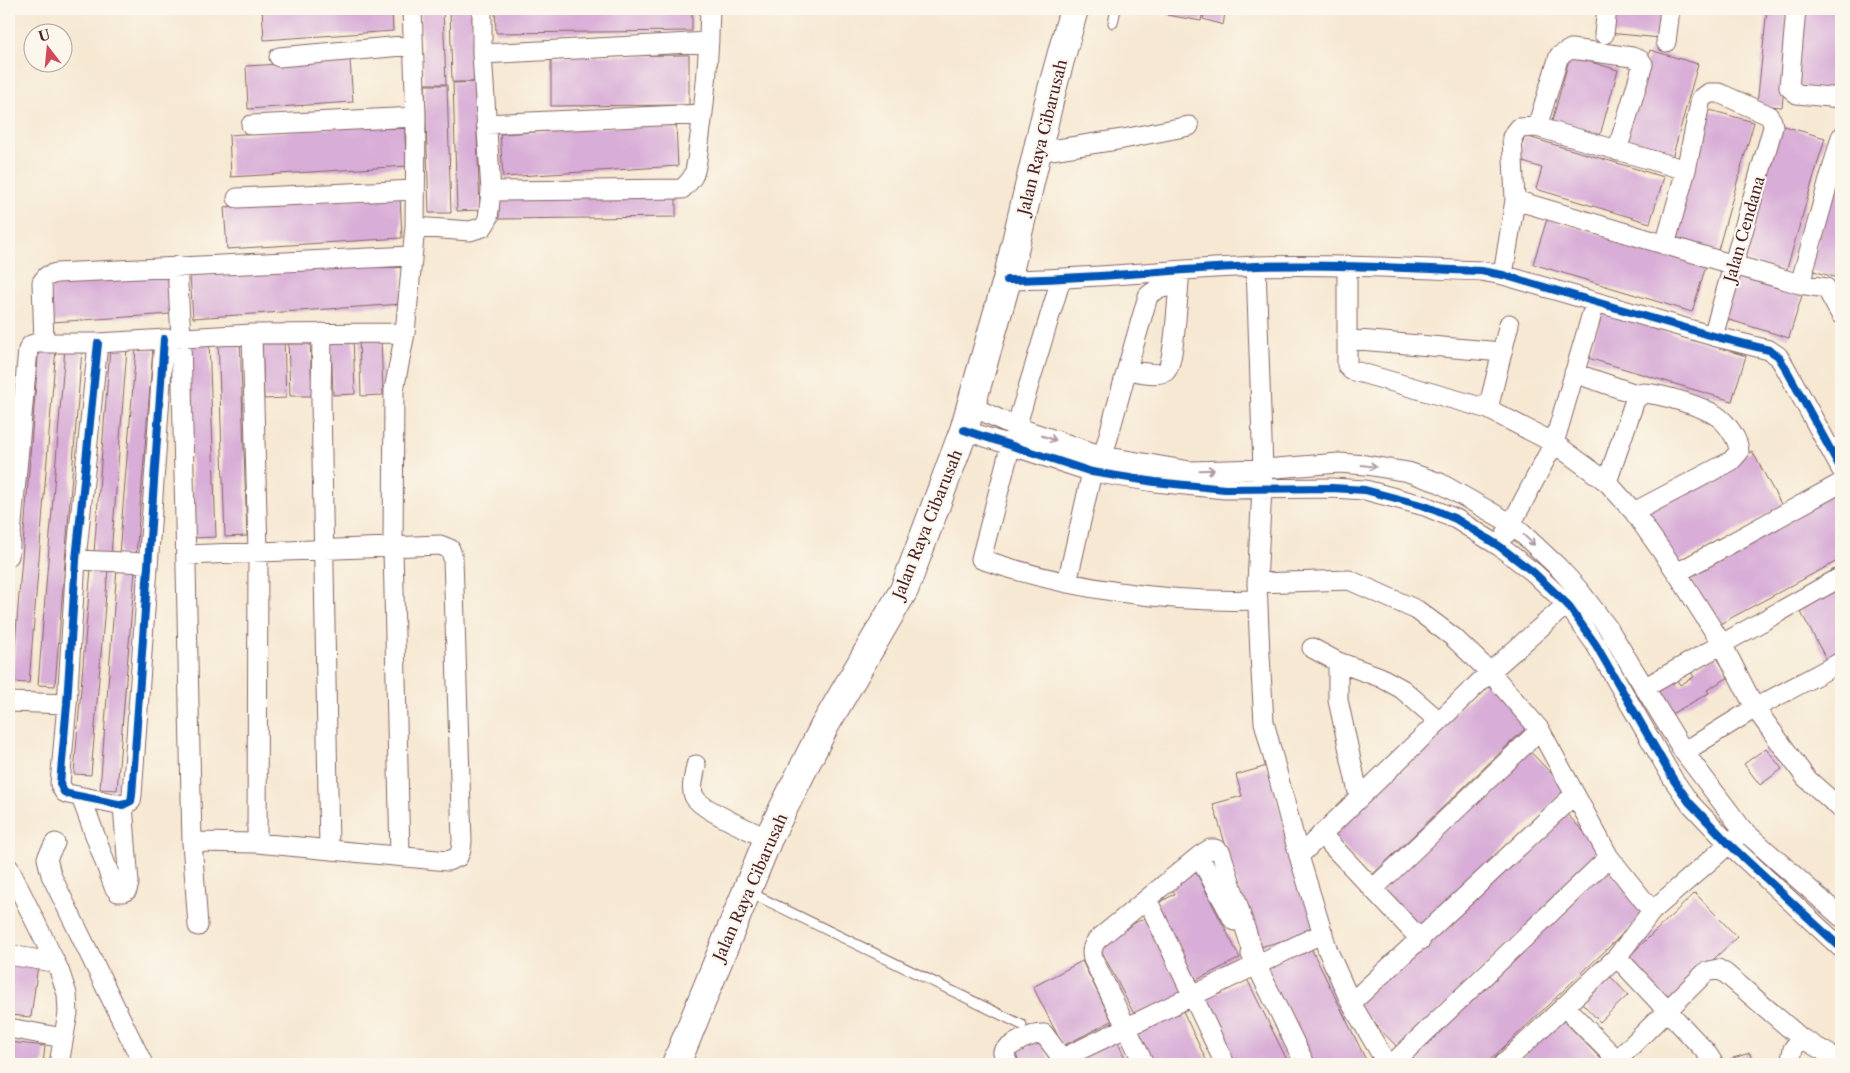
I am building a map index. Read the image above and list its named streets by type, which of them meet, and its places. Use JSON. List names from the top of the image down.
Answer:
{
  "streets": {
    "main road": ["Jalan Raya Cibarusah"],
    "street": ["Jalan Cendana"]
  },
  "north": "top"
}
